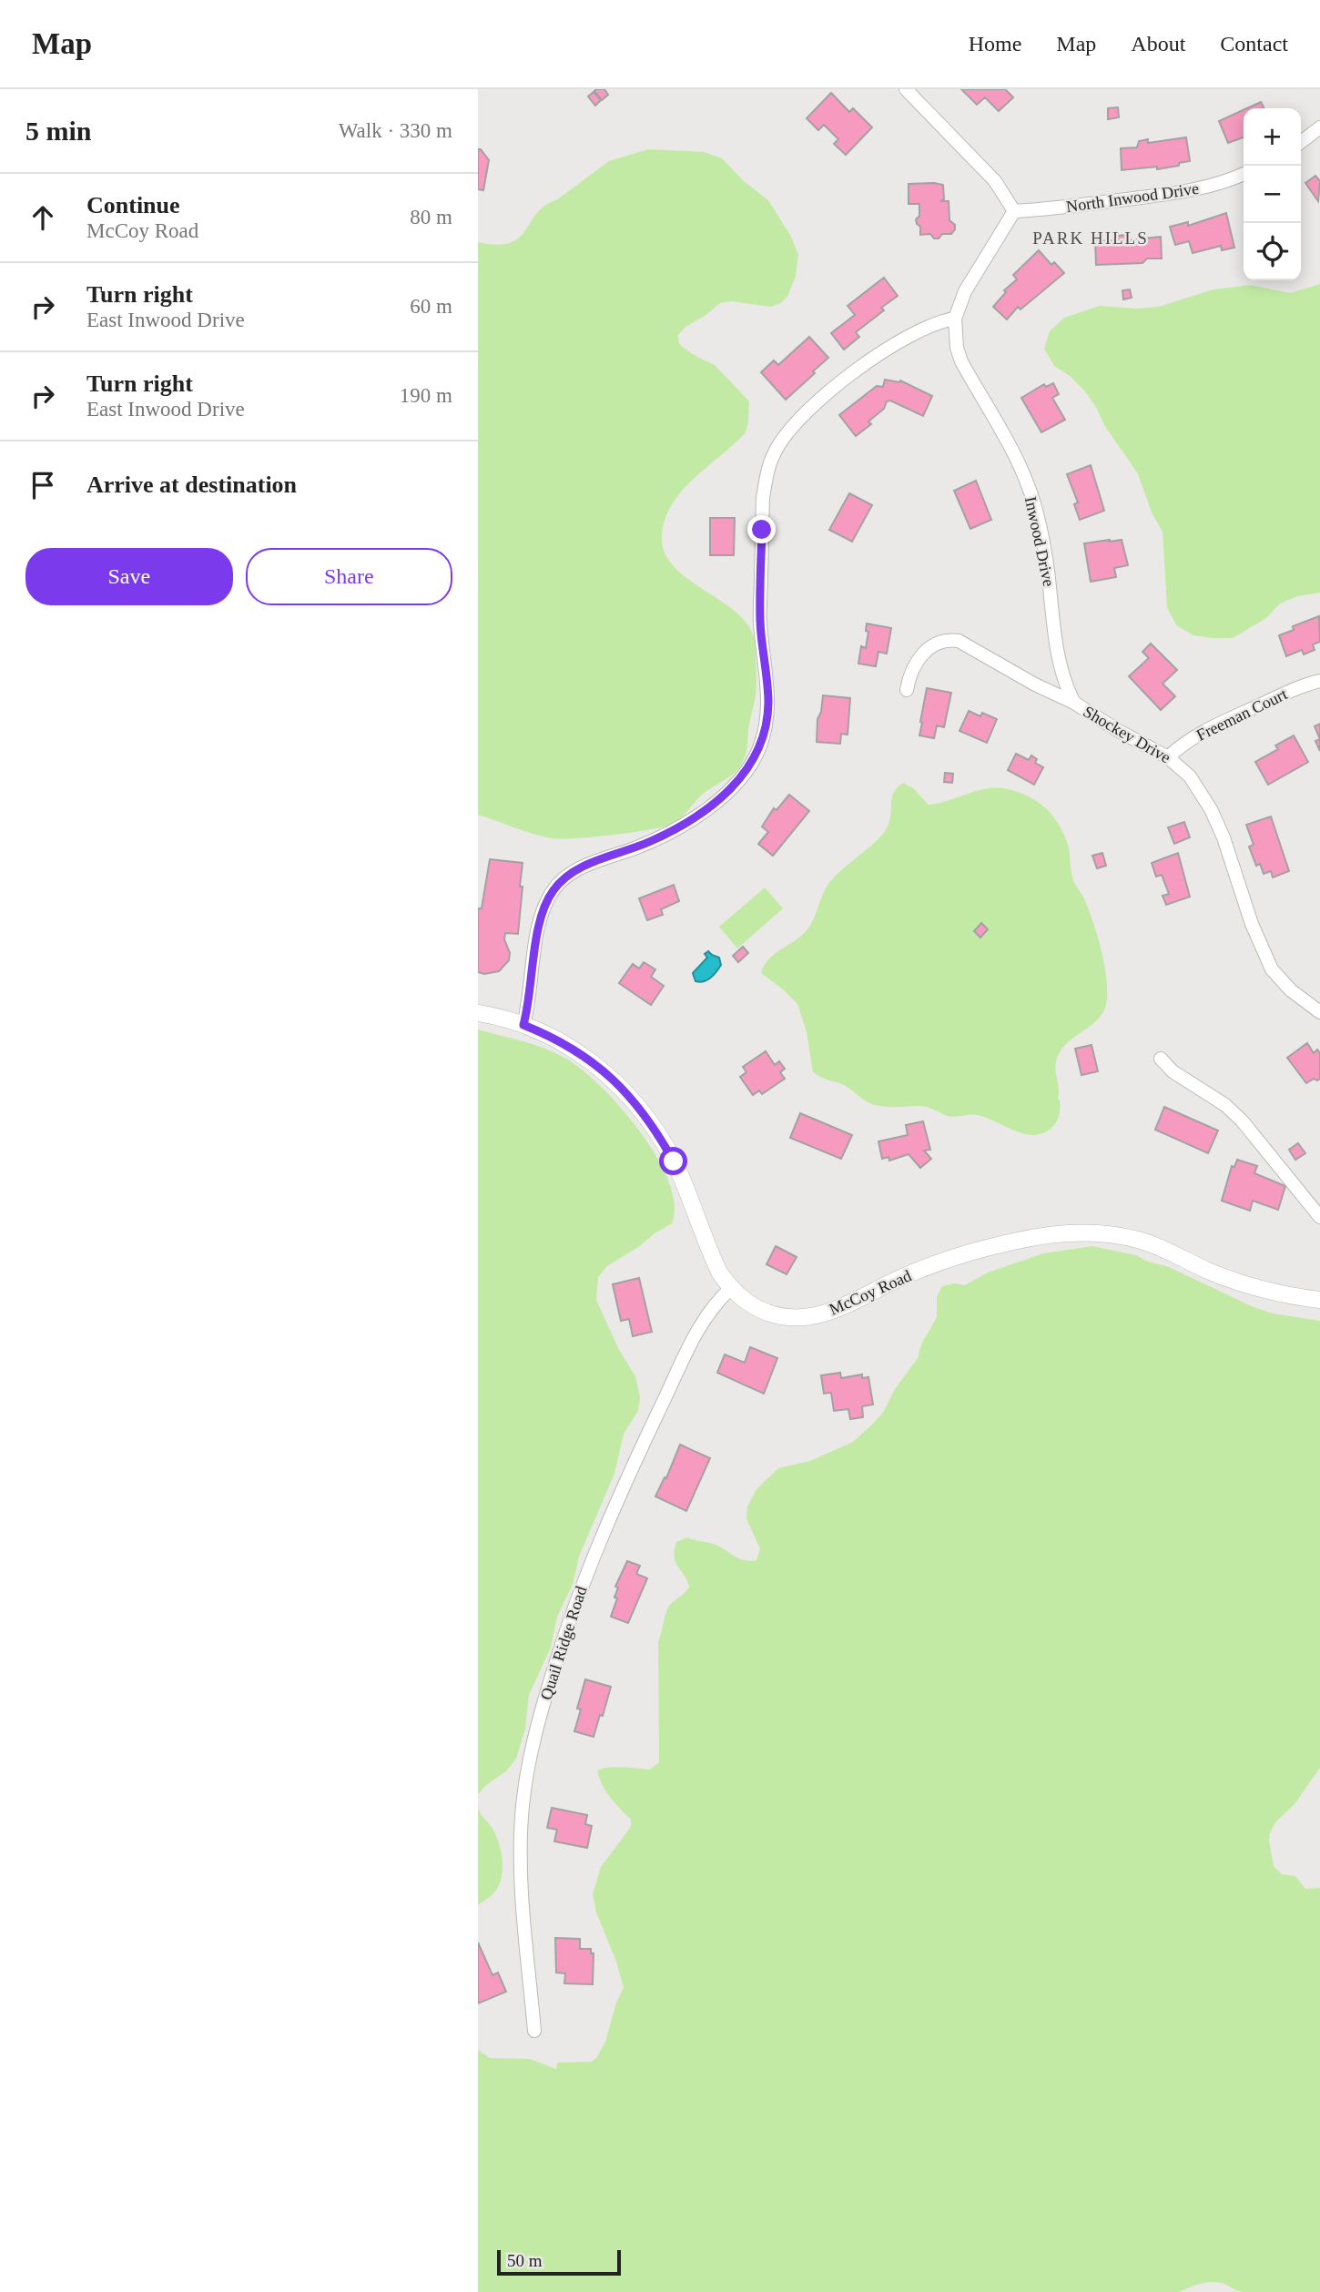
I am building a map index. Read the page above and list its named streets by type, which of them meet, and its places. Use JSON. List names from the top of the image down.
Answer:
{
  "streets": {
    "street": [
      "North Inwood Drive",
      "Inwood Drive",
      "Freeman Court",
      "Shockey Drive",
      "McCoy Road",
      "Quail Ridge Road"
    ]
  },
  "crossings": [
    ["Inwood Drive", "Shockey Drive"],
    ["Freeman Court", "Shockey Drive"],
    ["McCoy Road", "Quail Ridge Road"]
  ],
  "districts": ["PARK HILLS"],
  "scale_bar": "50 m",
  "page": {
    "header": "Map",
    "nav": [
      "Home",
      "Map",
      "About",
      "Contact"
    ],
    "heading": ["5 min", "Walk · 330 m"],
    "map_buttons": ["+", "−"],
    "list": [
      ["Continue", "McCoy Road", "80 m"],
      ["Turn right", "East Inwood Drive", "60 m"],
      ["Turn right", "East Inwood Drive", "190 m"],
      "Arrive at destination"
    ],
    "buttons": ["Save", "Share"],
    "scale": "50 m"
  }
}
